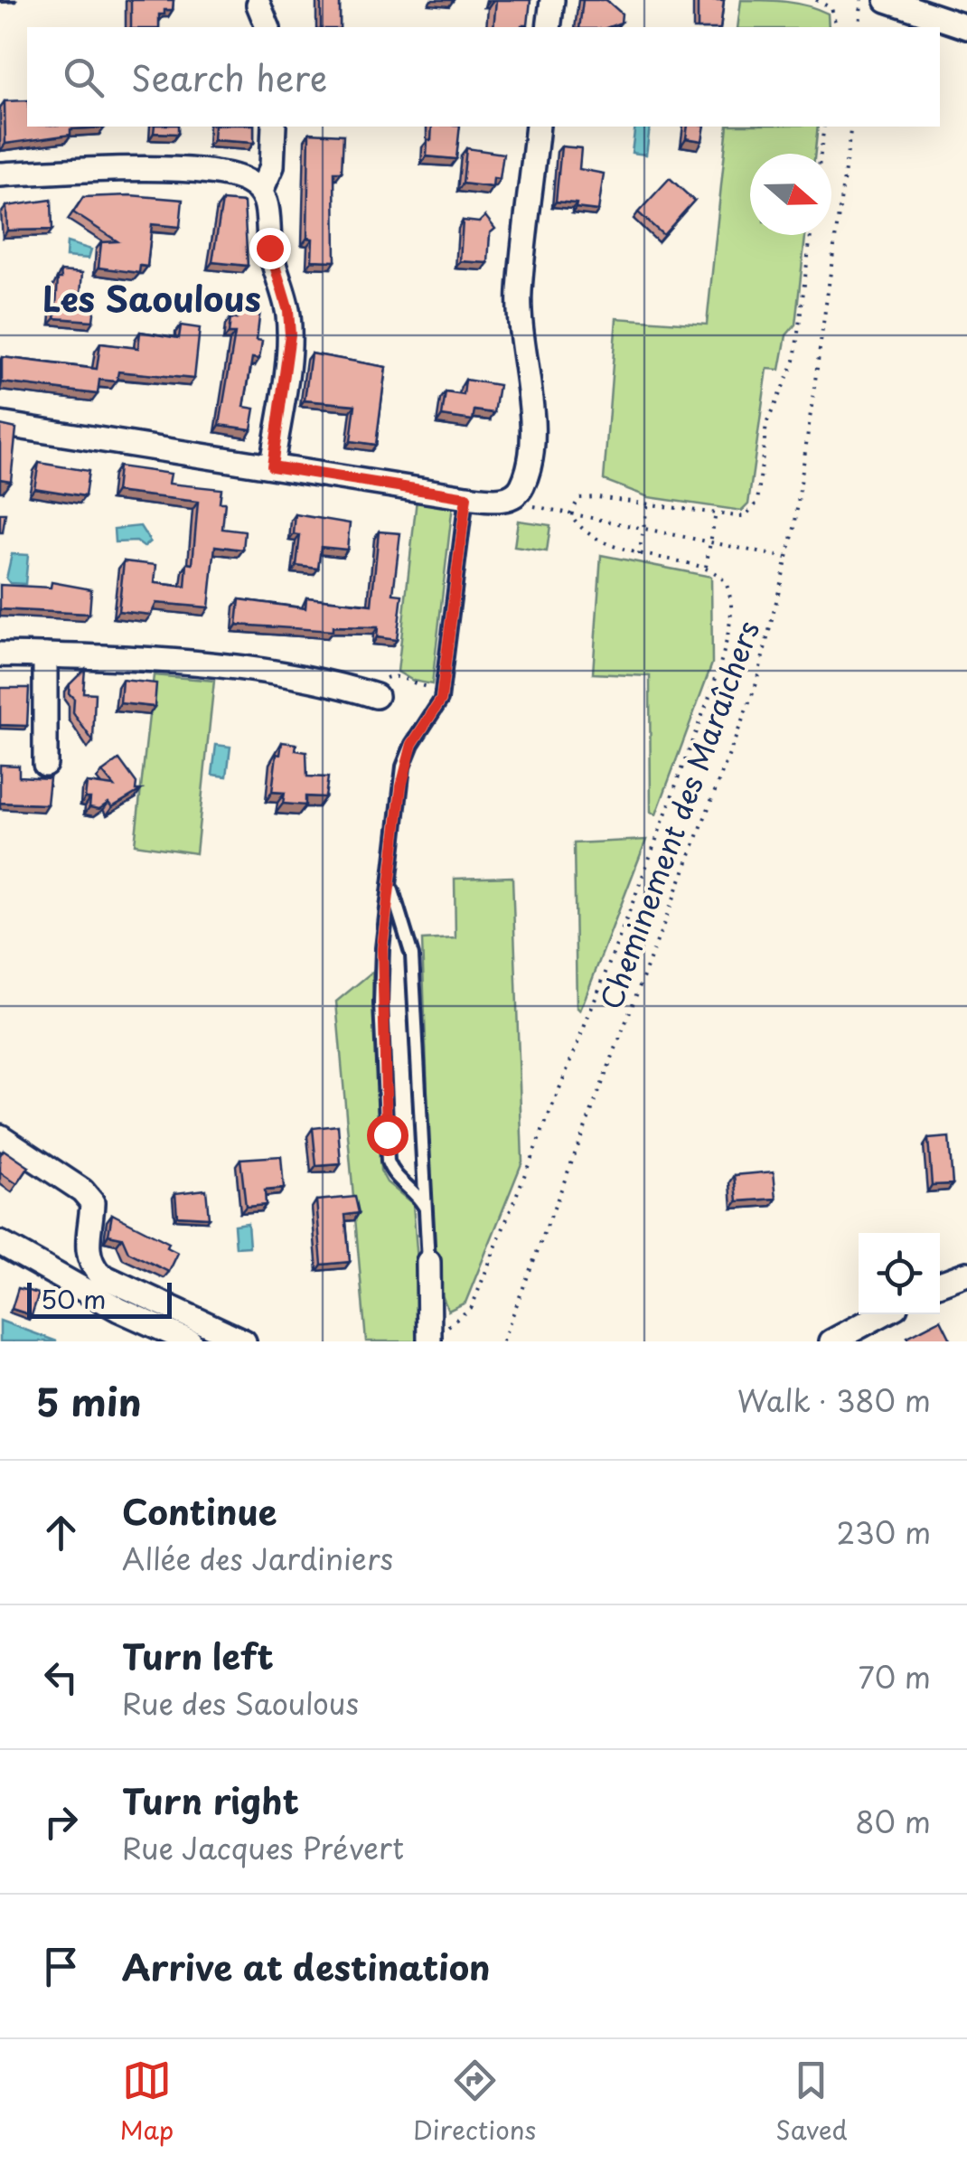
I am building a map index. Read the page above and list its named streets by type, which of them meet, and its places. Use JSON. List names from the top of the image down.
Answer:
{
  "streets": {
    "path": ["Cheminement des Maraîchers"]
  },
  "districts": ["Les Saoulous"],
  "scale_bar": "50 m",
  "north": "right",
  "page": {
    "search": "Search here",
    "scale": "50 m",
    "heading": ["5 min", "Walk · 380 m"],
    "list": [
      ["Continue", "Allée des Jardiniers", "230 m"],
      ["Turn left", "Rue des Saoulous", "70 m"],
      ["Turn right", "Rue Jacques Prévert", "80 m"],
      "Arrive at destination"
    ],
    "nav": ["Map", "Directions", "Saved"]
  }
}
